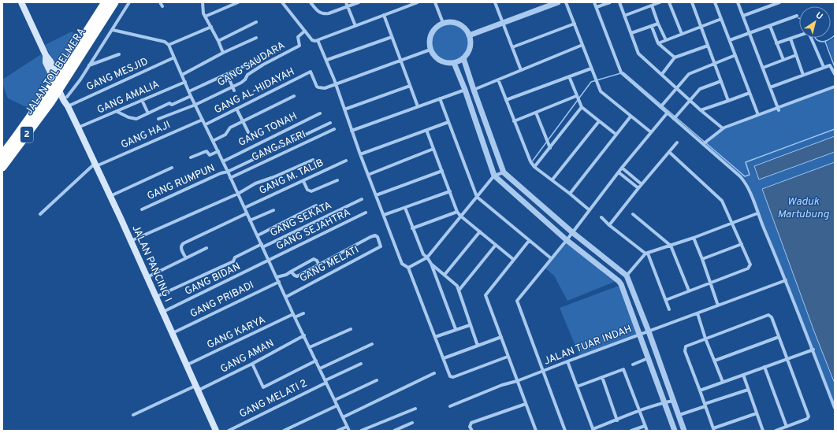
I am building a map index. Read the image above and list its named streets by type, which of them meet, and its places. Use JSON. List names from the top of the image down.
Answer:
{
  "streets": {
    "highway": ["JALAN TOL BELMERA", "2"],
    "main road": ["JALAN PANCING I"],
    "street": [
      "GANG SAUDARA",
      "GANG MESJID",
      "GANG AL-HIDAYAH",
      "GANG AMALIA",
      "GANG TONAH",
      "GANG HAJI",
      "GANG SAFRI",
      "GANG M. TALIB",
      "GANG RUMPUN",
      "GANG SEKATA",
      "GANG SEJAHTRA",
      "GANG MELATI",
      "GANG BIDAN",
      "GANG PRIBADI",
      "GANG KARYA",
      "JALAN TUAR INDAH",
      "GANG AMAN",
      "GANG MELATI 2"
    ]
  },
  "crossings": [
    ["GANG MESJID", "JALAN PANCING I"],
    ["GANG AMALIA", "JALAN PANCING I"],
    ["GANG HAJI", "JALAN PANCING I"],
    ["GANG SEKATA", "JALAN PANCING I"],
    ["GANG SEJAHTRA", "GANG BIDAN"],
    ["JALAN PANCING I", "GANG BIDAN"],
    ["JALAN PANCING I", "GANG PRIBADI"],
    ["JALAN PANCING I", "GANG KARYA"],
    ["JALAN PANCING I", "GANG AMAN"]
  ],
  "water": ["Waduk Martubung"],
  "north": "top right"
}
